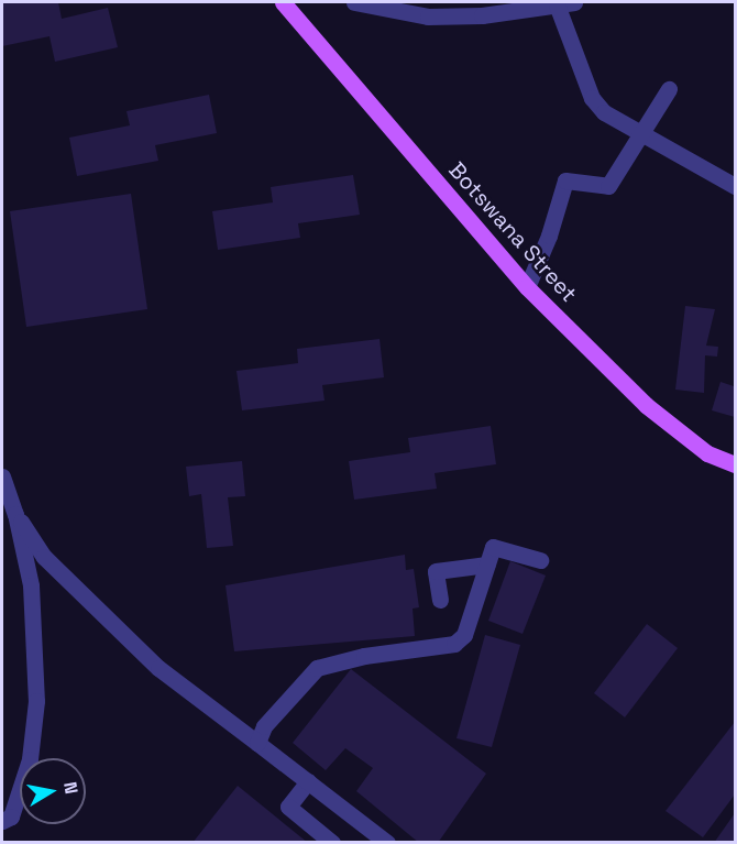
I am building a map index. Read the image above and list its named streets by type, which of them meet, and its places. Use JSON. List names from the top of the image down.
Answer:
{
  "streets": {
    "main road": ["Botswana Street"]
  },
  "north": "right"
}
